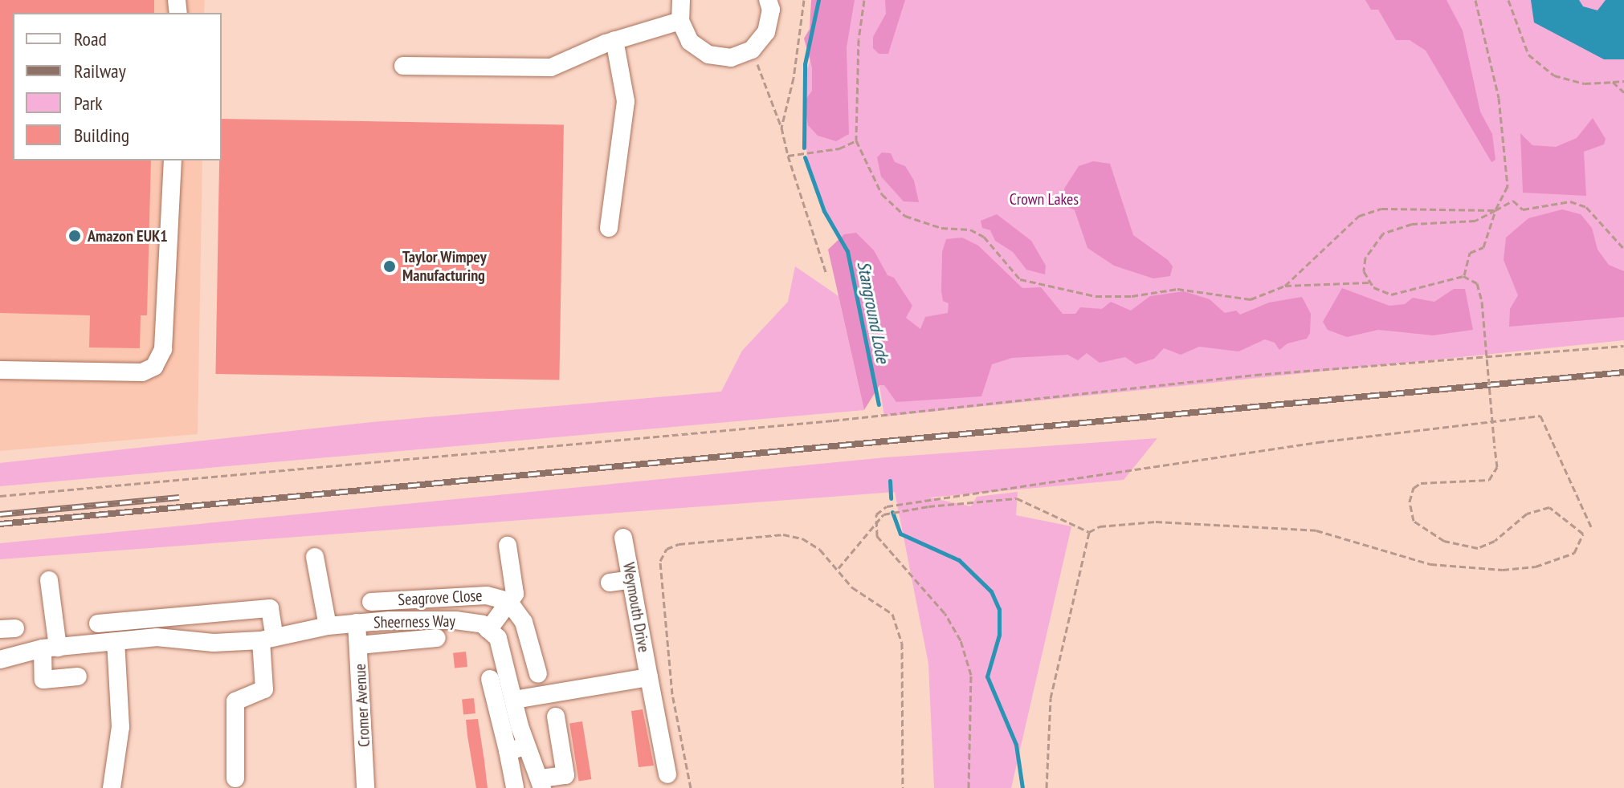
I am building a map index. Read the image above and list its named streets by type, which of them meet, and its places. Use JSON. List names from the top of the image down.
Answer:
{
  "streets": {
    "street": [
      "Seagrove Close",
      "Weymouth Drive",
      "Sheerness Way",
      "Cromer Avenue"
    ]
  },
  "crossings": [
    ["Seagrove Close", "Sheerness Way"],
    ["Sheerness Way", "Cromer Avenue"]
  ],
  "water": ["Stanground Lode"],
  "parks": ["Crown Lakes"],
  "places": ["Amazon EUK1", "Taylor Wimpey Manufacturing"],
  "legend": [
    "Road",
    "Railway",
    "Park",
    "Building"
  ]
}
